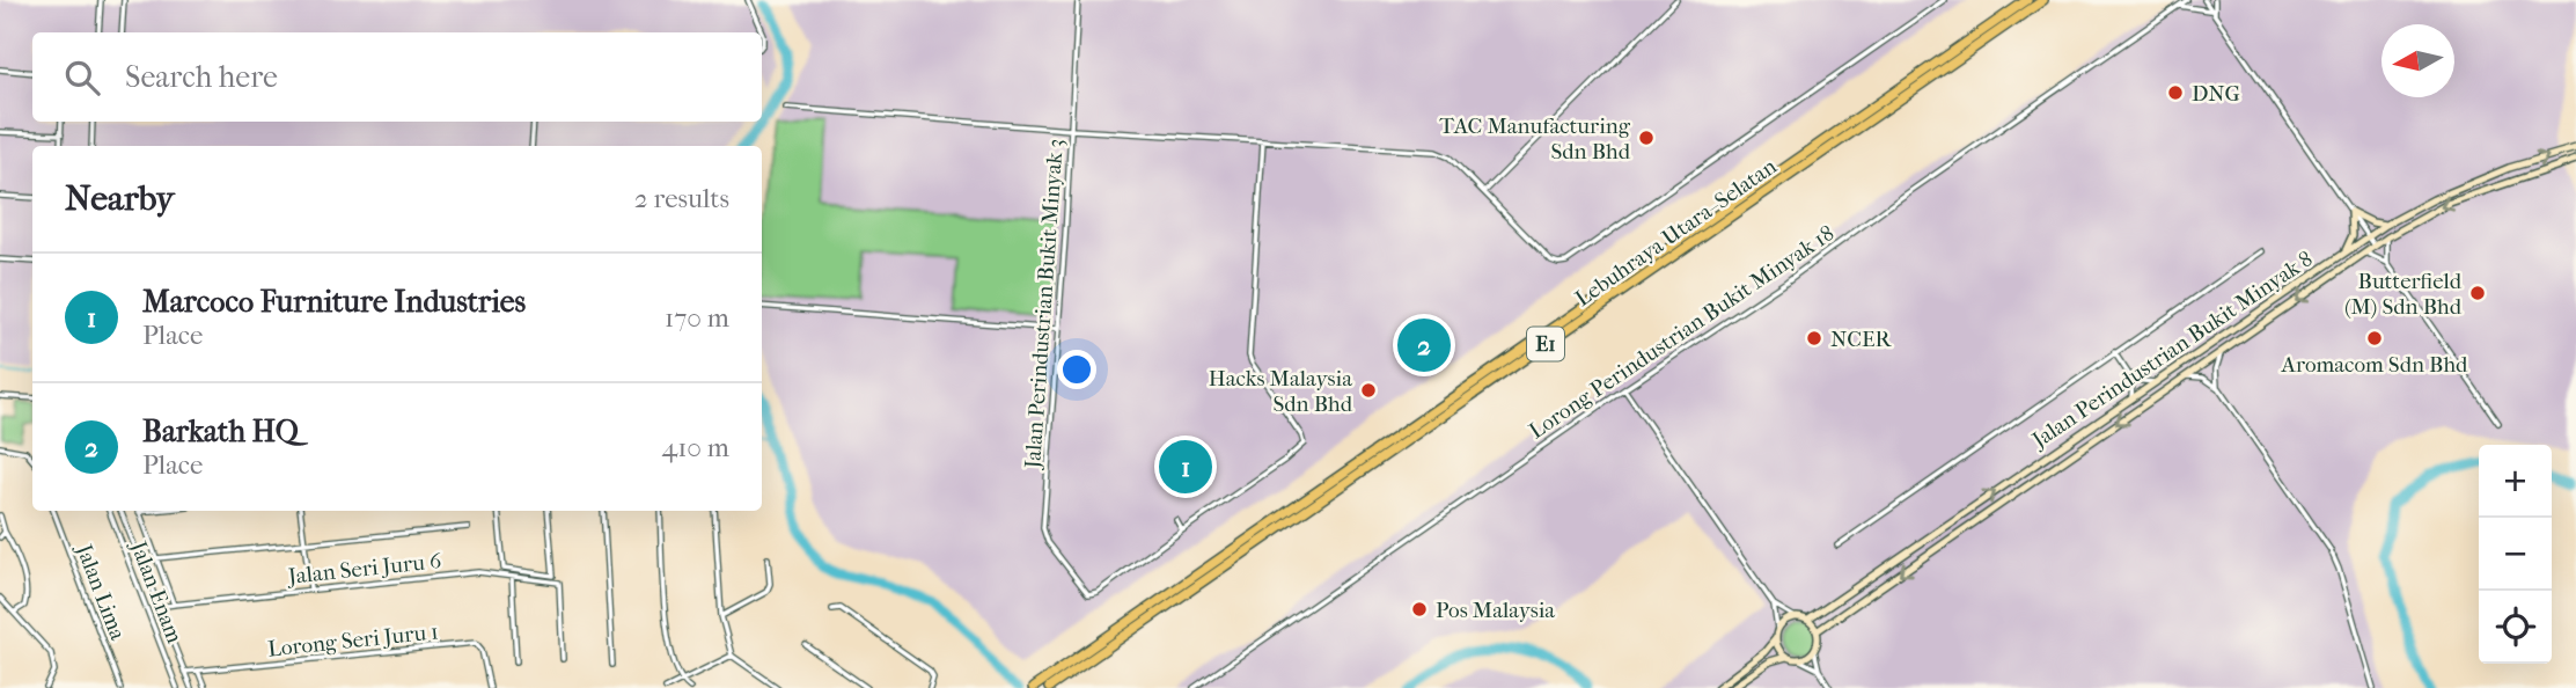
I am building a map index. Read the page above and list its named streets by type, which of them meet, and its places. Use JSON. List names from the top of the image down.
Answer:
{
  "streets": {
    "highway": ["Lebuhraya Utara–Selatan", "E1"],
    "street": [
      "Jalan Perindustrian Bukit Minyak 3",
      "Lorong Perindustrian Bukit Minyak 18",
      "Jalan Perindustrian Bukit Minyak 8",
      "Jalan Seri Juru 6",
      "Jalan Lima",
      "Jalan Enam",
      "Lorong Seri Juru 1"
    ]
  },
  "places": [
    "DNG",
    "TAC Manufacturing Sdn Bhd",
    "Butterfield (M) Sdn Bhd",
    "NCER",
    "Aromacom Sdn Bhd",
    "Hacks Malaysia Sdn Bhd",
    "Pos Malaysia"
  ],
  "north": "left",
  "page": {
    "search": "Search here",
    "heading": ["Nearby", "2 results"],
    "list": [
      {
        "mark": "1",
        "name": "Marcoco Furniture Industries",
        "note": "Place",
        "value": "170 m"
      },
      {
        "mark": "2",
        "name": "Barkath HQ",
        "note": "Place",
        "value": "410 m"
      }
    ],
    "pins": ["2", "1"],
    "map_buttons": ["+", "−"]
  }
}
